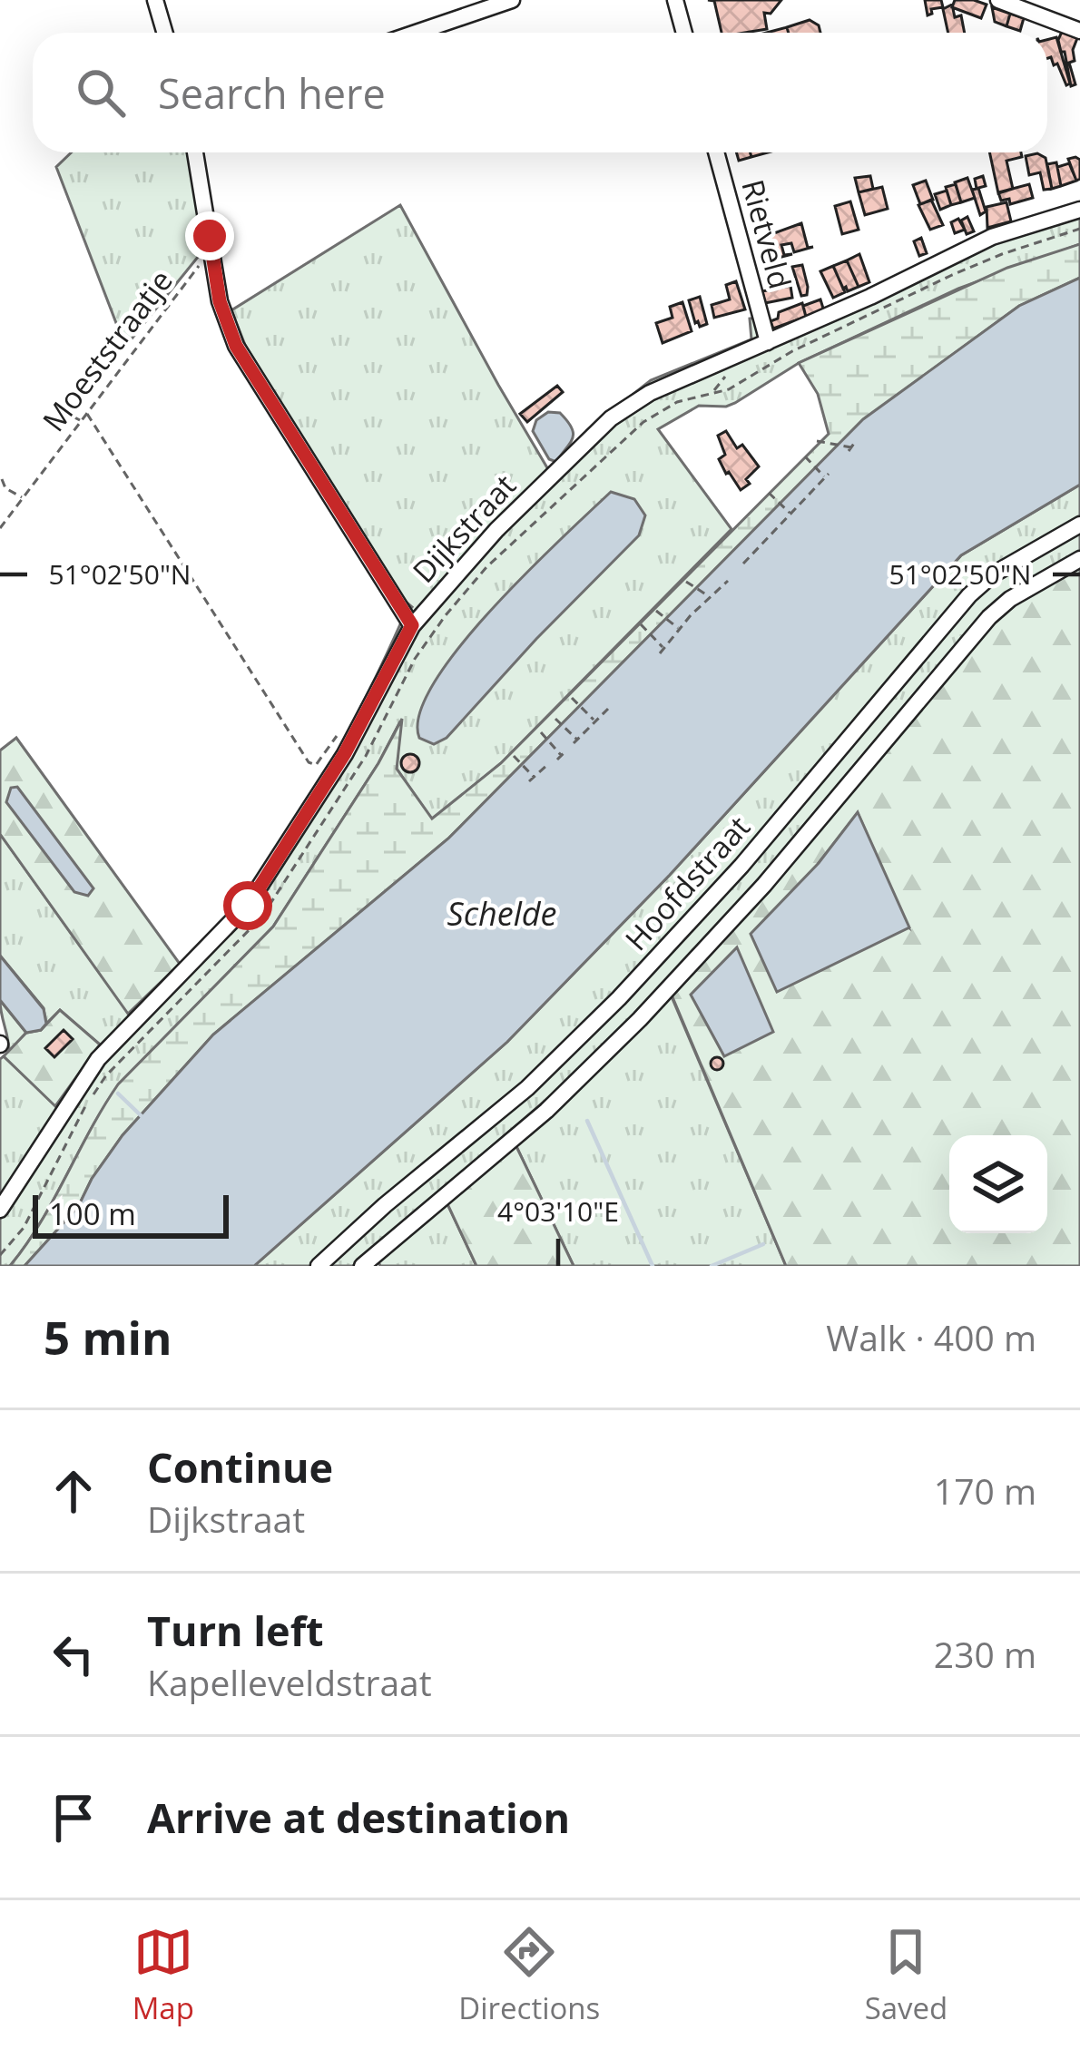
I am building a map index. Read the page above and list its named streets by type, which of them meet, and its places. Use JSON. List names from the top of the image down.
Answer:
{
  "streets": {
    "street": ["Rietveld", "Dijkstraat", "Hoofdstraat"],
    "path": ["Moeststraatje"]
  },
  "crossings": [
    ["Rietveld", "Dijkstraat"]
  ],
  "water": ["Schelde"],
  "scale_bar": "100 m",
  "page": {
    "search": "Search here",
    "scale": "100 m",
    "heading": ["5 min", "Walk · 400 m"],
    "list": [
      ["Continue", "Dijkstraat", "170 m"],
      ["Turn left", "Kapelleveldstraat", "230 m"],
      "Arrive at destination"
    ],
    "nav": ["Map", "Directions", "Saved"]
  },
  "coordinates": ["51°02'50\"N", "4°03'10\"E"]
}
